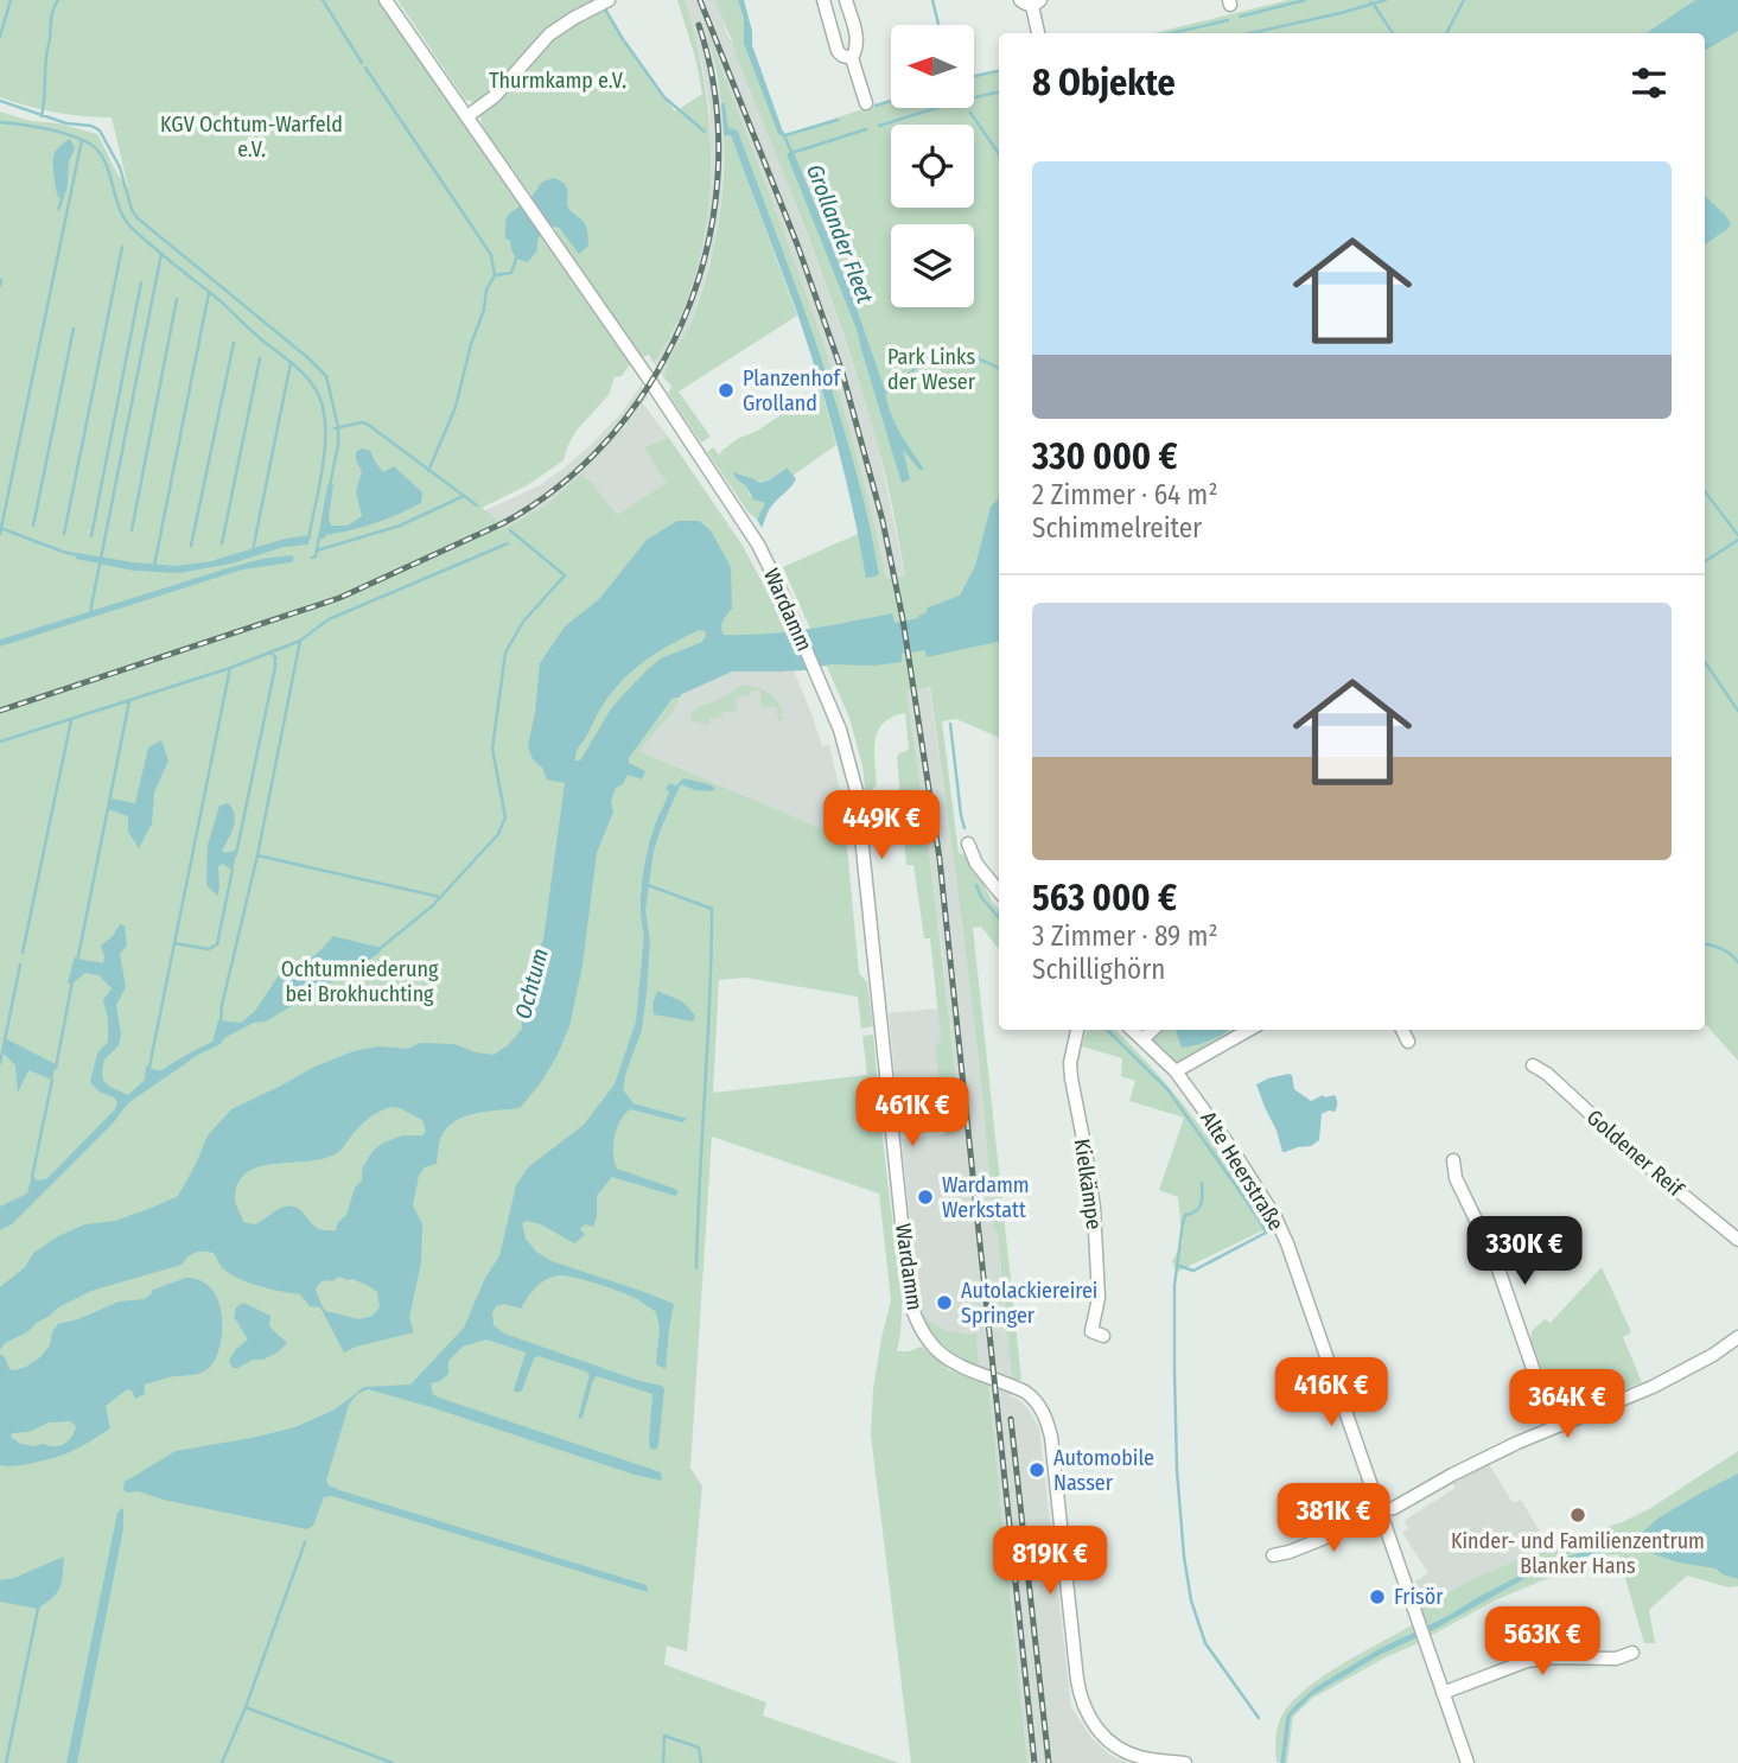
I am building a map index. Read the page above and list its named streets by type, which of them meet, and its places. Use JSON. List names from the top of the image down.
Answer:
{
  "streets": {
    "street": [
      "Wardamm",
      "Goldener Reif",
      "Alte Heerstraße",
      "Kielkämpe"
    ]
  },
  "water": ["Grollander Fleet", "Ochtum"],
  "parks": [
    "Thurmkamp e.V.",
    "KGV Ochtum-Warfeld e.V.",
    "Park Links der Weser",
    "Ochtumniederung bei Brokhuchting"
  ],
  "places": [
    "Planzenhof Grolland",
    "Wardamm Werkstatt",
    "Autolackiereirei Springer",
    "Automobile Nasser",
    "Kinder- und Familienzentrum Blanker Hans",
    "Frisör"
  ],
  "north": "left",
  "page": {
    "heading": "8 Objekte",
    "list": [
      {
        "name": "330 000 €",
        "note": "2 Zimmer · 64 m² · Schimmelreiter"
      },
      {
        "name": "563 000 €",
        "note": "3 Zimmer · 89 m² · Schillighörn"
      }
    ],
    "price": [
      "449K €",
      "461K €",
      "330K €",
      "416K €",
      "364K €",
      "381K €",
      "819K €",
      "563K €"
    ]
  }
}
